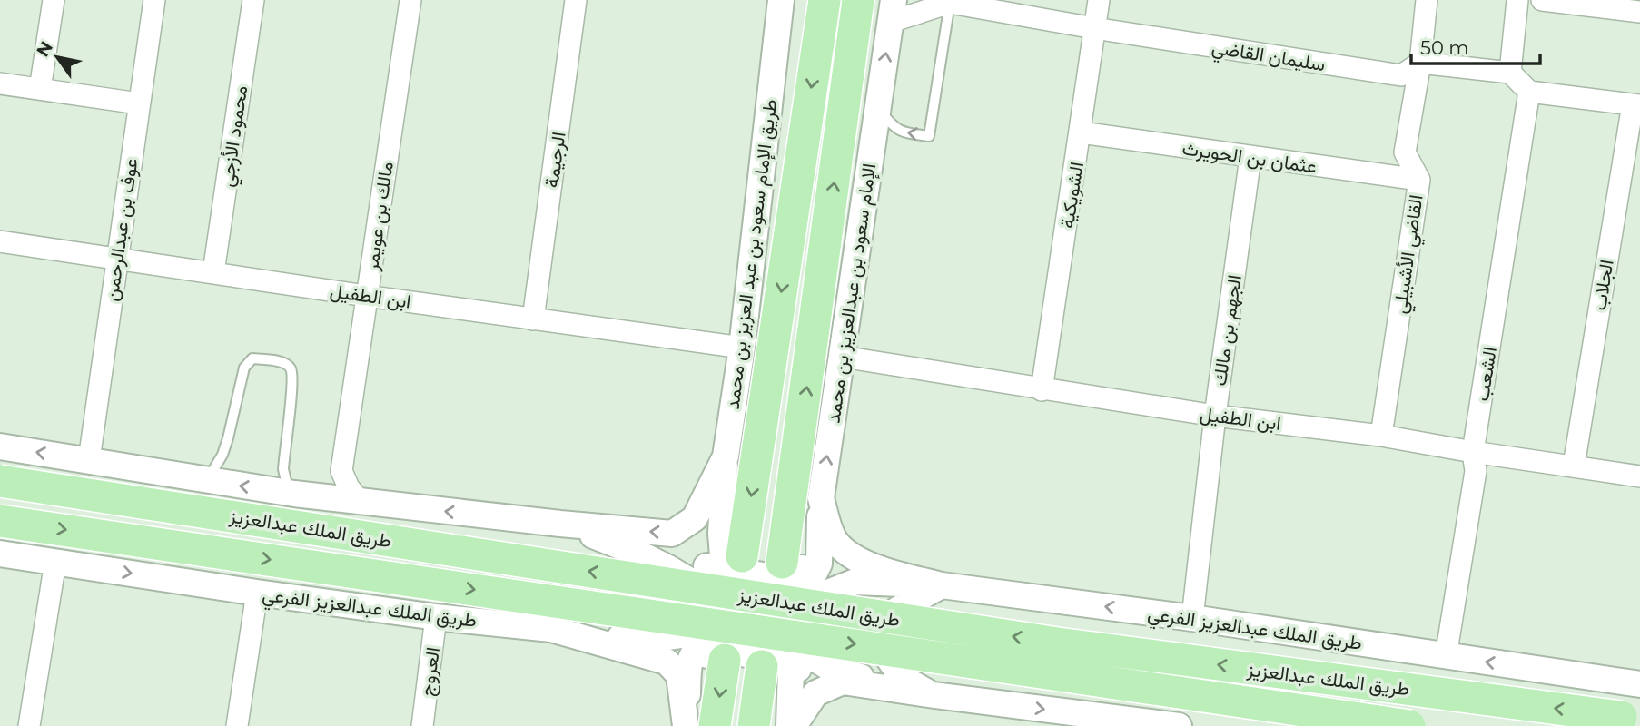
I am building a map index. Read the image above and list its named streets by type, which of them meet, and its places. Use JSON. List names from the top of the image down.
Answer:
{
  "streets": {
    "main road": ["الإمام سعود بن عبدالعزيز بن محمد", "طريق الملك عبدالعزيز"],
    "street": [
      "سليمان القاضي",
      "محمود الأزجي",
      "عثمان بن الحويرث",
      "الرجيمة",
      "الشويكية",
      "مالك بن عويمر",
      "عوف بن عبدالرحمن",
      "طريق الإمام سعود بن عبد العزيز بن محمد",
      "القاضي الأشبيلي",
      "الجلاب",
      "ابن الطفيل",
      "الجهم بن مالك",
      "الشعب",
      "طريق الملك عبدالعزيز الفرعي",
      "العروج"
    ]
  },
  "crossings": [
    ["سليمان القاضي", "الشويكية"],
    ["سليمان القاضي", "القاضي الأشبيلي"],
    ["سليمان القاضي", "الإمام سعود بن عبدالعزيز بن محمد"],
    ["محمود الأزجي", "ابن الطفيل"],
    ["عثمان بن الحويرث", "الشويكية"],
    ["عثمان بن الحويرث", "القاضي الأشبيلي"],
    ["عثمان بن الحويرث", "الجهم بن مالك"],
    ["الرجيمة", "ابن الطفيل"],
    ["الشويكية", "ابن الطفيل"],
    ["مالك بن عويمر", "ابن الطفيل"],
    ["عوف بن عبدالرحمن", "ابن الطفيل"],
    ["طريق الإمام سعود بن عبد العزيز بن محمد", "ابن الطفيل"],
    ["القاضي الأشبيلي", "ابن الطفيل"],
    ["الجلاب", "ابن الطفيل"],
    ["الإمام سعود بن عبدالعزيز بن محمد", "ابن الطفيل"],
    ["الإمام سعود بن عبدالعزيز بن محمد", "طريق الملك عبدالعزيز الفرعي"],
    ["ابن الطفيل", "الجهم بن مالك"],
    ["ابن الطفيل", "الشعب"],
    ["الجهم بن مالك", "طريق الملك عبدالعزيز الفرعي"],
    ["الشعب", "طريق الملك عبدالعزيز الفرعي"],
    ["طريق الملك عبدالعزيز الفرعي", "العروج"]
  ],
  "scale_bar": "50 m",
  "north": "top left"
}
